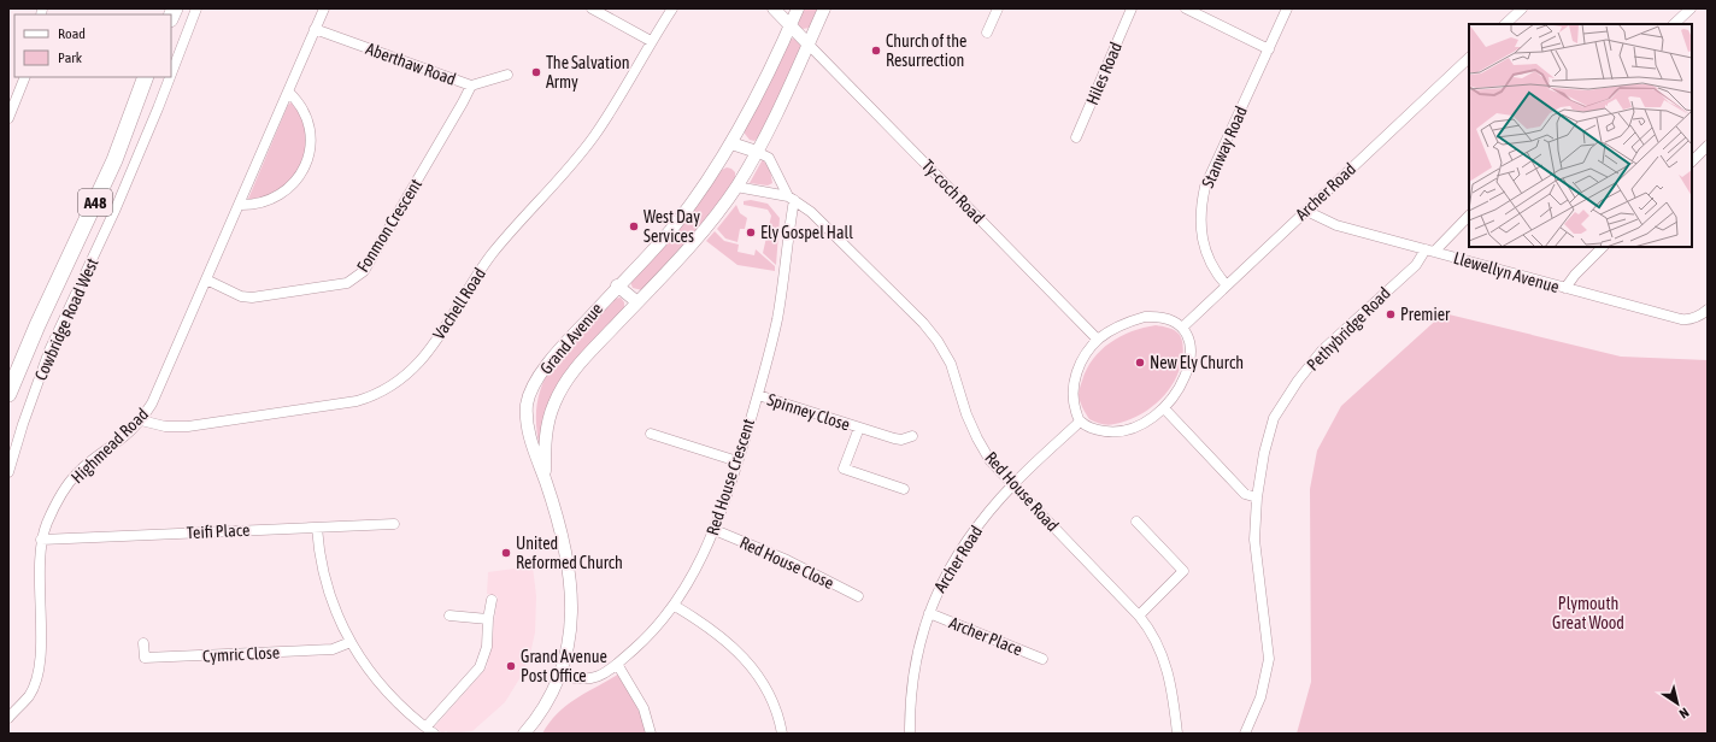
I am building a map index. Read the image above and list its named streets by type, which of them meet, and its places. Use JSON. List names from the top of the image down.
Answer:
{
  "streets": {
    "highway": ["A48", "Cowbridge Road West"],
    "street": [
      "Aberthaw Road",
      "Hiles Road",
      "Stanway Road",
      "Ty-coch Road",
      "Archer Road",
      "Fonmon Crescent",
      "Llewellyn Avenue",
      "Vachell Road",
      "Pethybridge Road",
      "Grand Avenue",
      "Spinney Close",
      "Highmead Road",
      "Red House Crescent",
      "Red House Road",
      "Teifi Place",
      "Red House Close",
      "Archer Place",
      "Cymric Close"
    ]
  },
  "crossings": [
    ["Aberthaw Road", "Fonmon Crescent"],
    ["Aberthaw Road", "Highmead Road"],
    ["Stanway Road", "Archer Road"],
    ["Ty-coch Road", "Archer Road"],
    ["Ty-coch Road", "Grand Avenue"],
    ["Archer Road", "Llewellyn Avenue"],
    ["Archer Road", "Red House Road"],
    ["Archer Road", "Archer Place"],
    ["Fonmon Crescent", "Highmead Road"],
    ["Llewellyn Avenue", "Pethybridge Road"],
    ["Vachell Road", "Highmead Road"],
    ["Grand Avenue", "Red House Crescent"],
    ["Grand Avenue", "Red House Road"],
    ["Spinney Close", "Red House Crescent"],
    ["Highmead Road", "Teifi Place"],
    ["Red House Crescent", "Red House Road"],
    ["Red House Crescent", "Red House Close"]
  ],
  "parks": ["Plymouth Great Wood"],
  "places": [
    "Church of the Resurrection",
    "The Salvation Army",
    "West Day Services",
    "Ely Gospel Hall",
    "Premier",
    "New Ely Church",
    "United Reformed Church",
    "Grand Avenue Post Office"
  ],
  "legend": ["Road", "Park"],
  "north": "bottom right"
}
